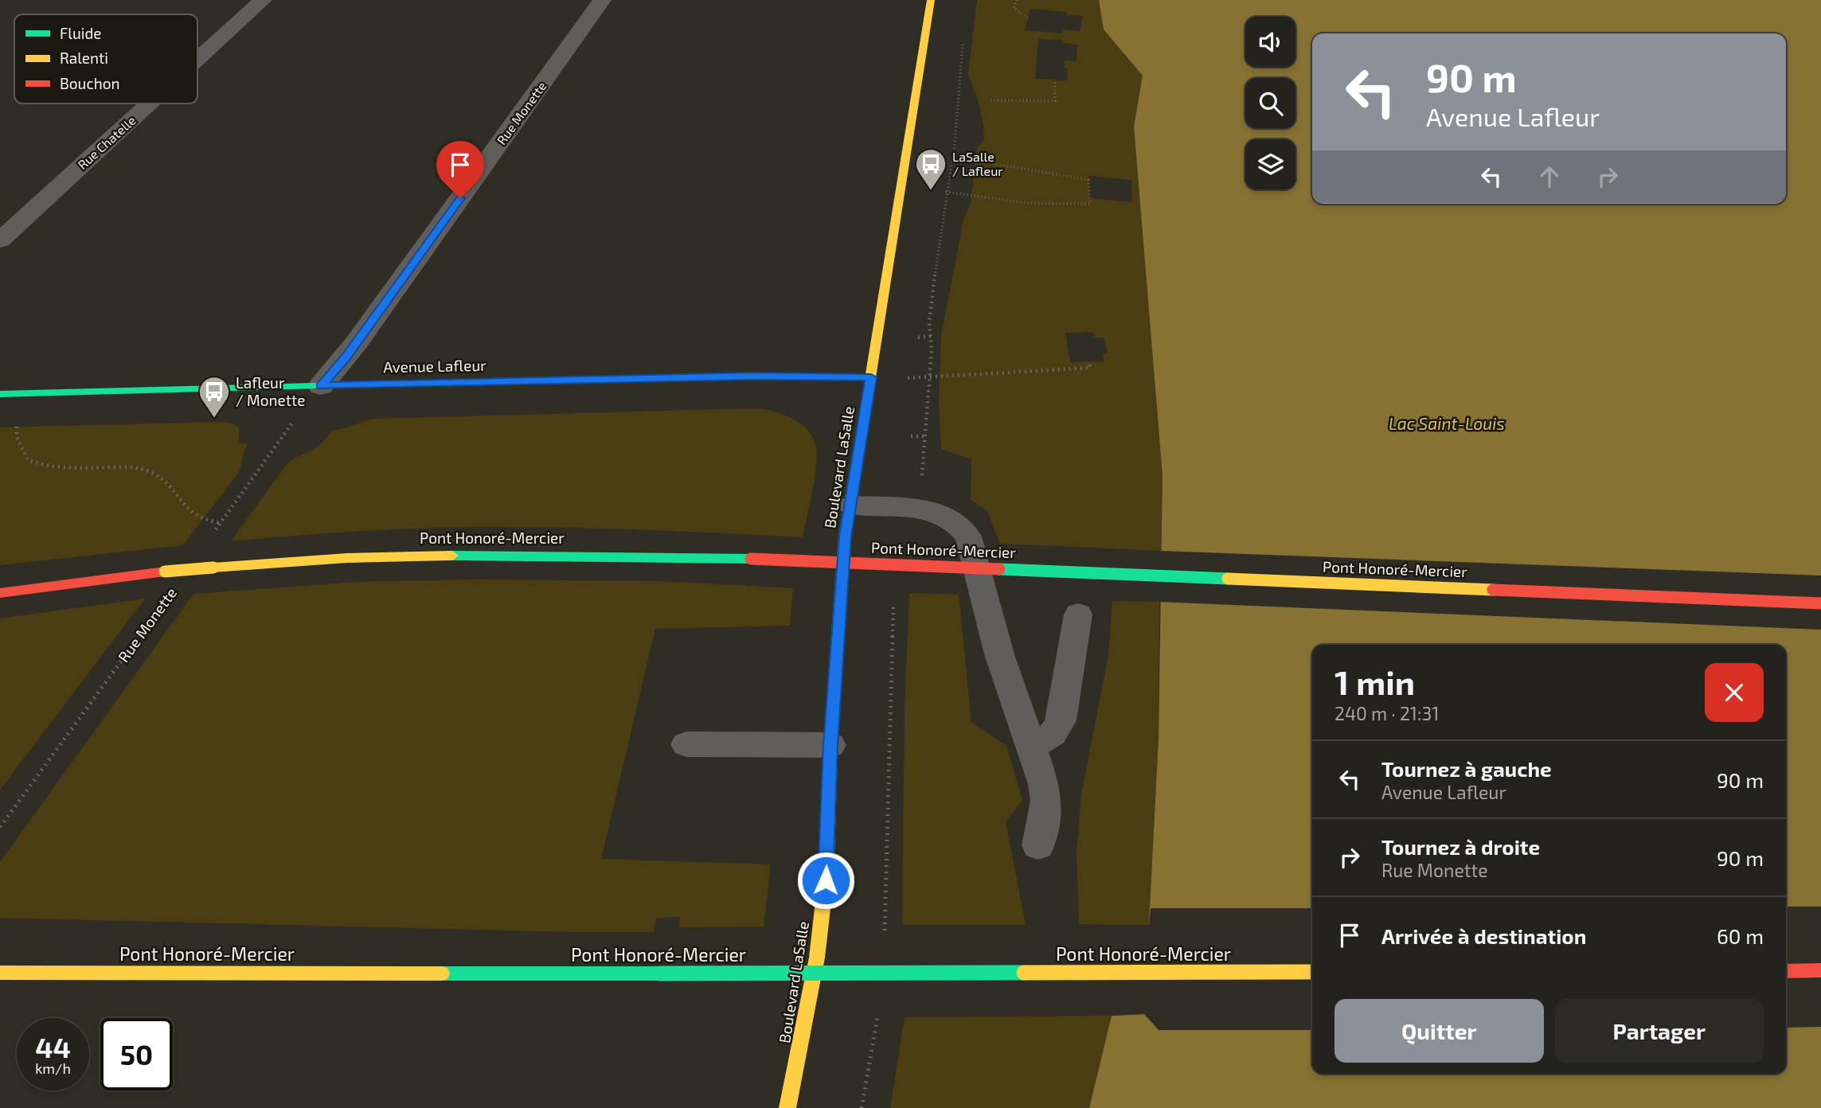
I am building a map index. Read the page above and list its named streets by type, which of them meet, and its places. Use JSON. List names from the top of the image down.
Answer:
{
  "streets": {
    "main road": ["Avenue Lafleur", "Boulevard LaSalle", "Pont Honoré-Mercier"],
    "street": ["Rue Monette", "Rue Chatelle"]
  },
  "crossings": [
    ["Rue Monette", "Avenue Lafleur"],
    ["Avenue Lafleur", "Boulevard LaSalle"]
  ],
  "water": ["Lac Saint-Louis"],
  "places": {
    "bus stop": ["LaSalle / Lafleur", "Lafleur / Monette"]
  },
  "legend": ["Fluide", "Ralenti", "Bouchon"],
  "page": {
    "turn": ["90 m", "Avenue Lafleur"],
    "heading": ["1 min", "240 m · 21:31"],
    "list": [
      {
        "name": "Tournez à gauche",
        "note": "Avenue Lafleur",
        "value": "90 m"
      },
      {
        "name": "Tournez à droite",
        "note": "Rue Monette",
        "value": "90 m"
      },
      {
        "name": "Arrivée à destination",
        "value": "60 m"
      }
    ],
    "buttons": ["Quitter", "Partager"],
    "speed": "44 km/h",
    "limit": "50"
  }
}
